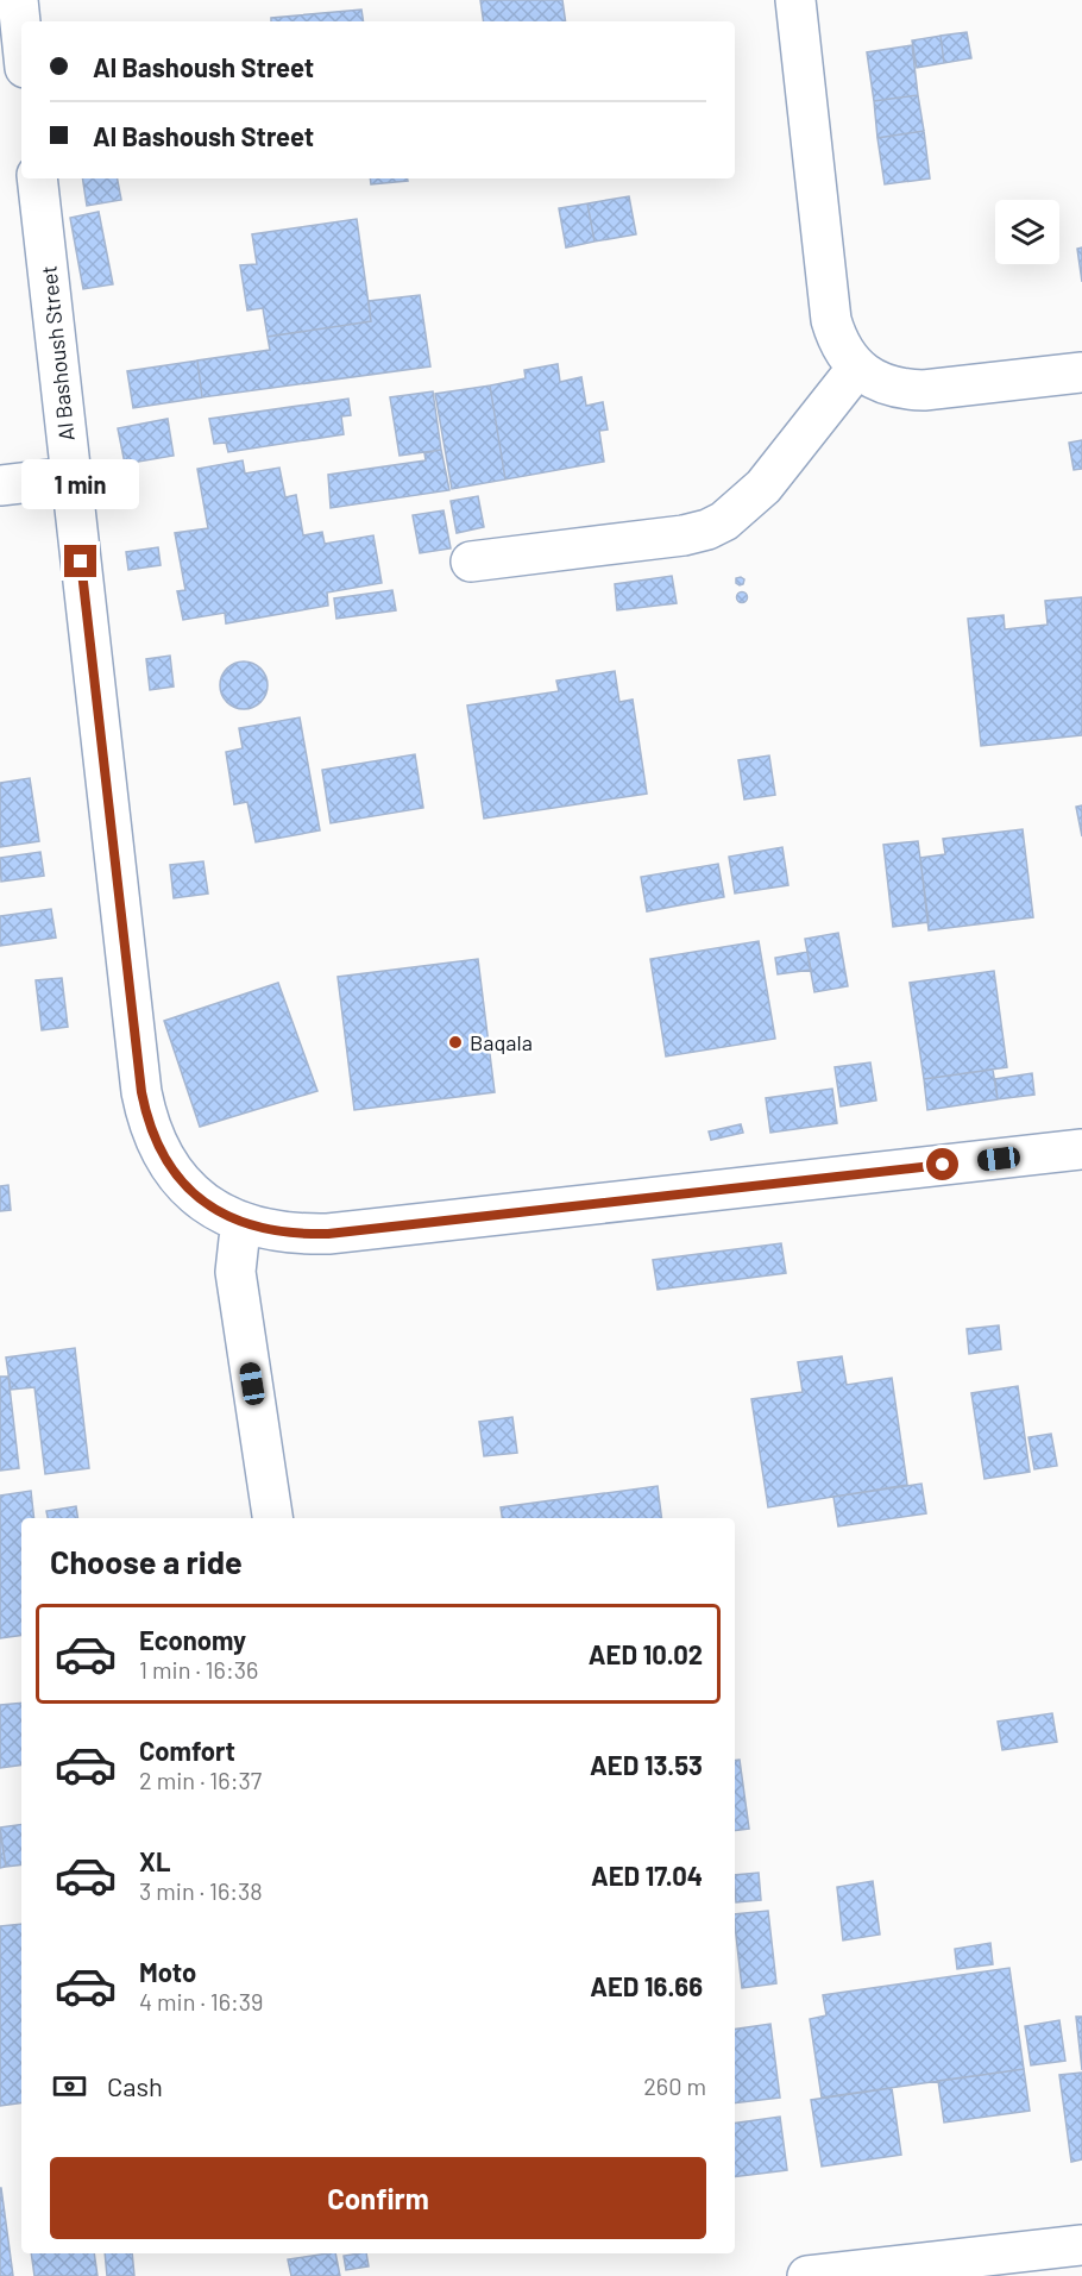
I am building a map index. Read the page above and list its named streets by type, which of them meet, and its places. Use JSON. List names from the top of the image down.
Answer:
{
  "streets": {
    "street": ["Al Bashoush Street"]
  },
  "places": ["Baqala"],
  "page": {
    "banner": ["Al Bashoush Street", "Al Bashoush Street"],
    "bubble": "1 min",
    "heading": "Choose a ride",
    "list": [
      {
        "name": "Economy",
        "note": "1 min · 16:36",
        "value": "AED 10.02"
      },
      {
        "name": "Comfort",
        "note": "2 min · 16:37",
        "value": "AED 13.53"
      },
      {
        "name": "XL",
        "note": "3 min · 16:38",
        "value": "AED 17.04"
      },
      {
        "name": "Moto",
        "note": "4 min · 16:39",
        "value": "AED 16.66"
      }
    ],
    "pay": ["Cash", "260 m"],
    "buttons": "Confirm"
  }
}
